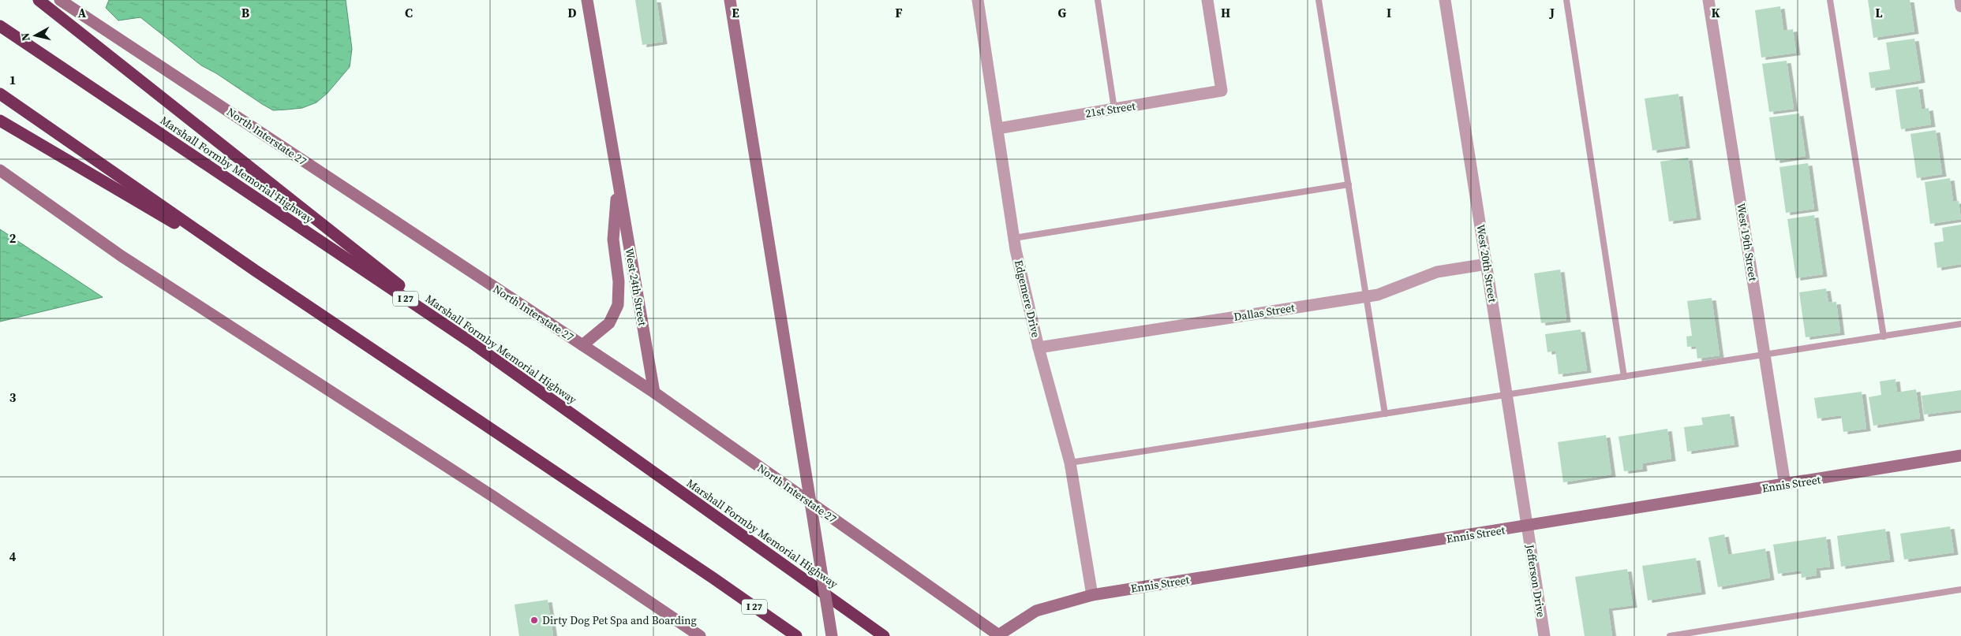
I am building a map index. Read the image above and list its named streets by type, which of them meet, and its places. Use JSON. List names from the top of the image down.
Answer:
{
  "streets": {
    "highway": ["Marshall Formby Memorial Highway", "I 27"],
    "main road": ["North Interstate 27", "West 24th Street", "Ennis Street"],
    "street": [
      "21st Street",
      "West 19th Street",
      "West 20th Street",
      "Edgemere Drive",
      "Dallas Street",
      "Jefferson Drive"
    ]
  },
  "crossings": [
    ["21st Street", "Edgemere Drive"],
    ["North Interstate 27", "West 24th Street"],
    ["North Interstate 27", "Ennis Street"],
    ["West 19th Street", "Ennis Street"],
    ["West 20th Street", "Dallas Street"],
    ["West 20th Street", "Ennis Street"],
    ["West 20th Street", "Jefferson Drive"],
    ["Edgemere Drive", "Dallas Street"],
    ["Edgemere Drive", "Ennis Street"],
    ["Ennis Street", "Jefferson Drive"]
  ],
  "places": ["Dirty Dog Pet Spa and Boarding"],
  "north": "left",
  "grid": {
    "columns": [
      "A",
      "B",
      "C",
      "D",
      "E",
      "F",
      "G",
      "H",
      "I",
      "J",
      "K",
      "L"
    ],
    "rows": [
      "1",
      "2",
      "3",
      "4"
    ]
  }
}
